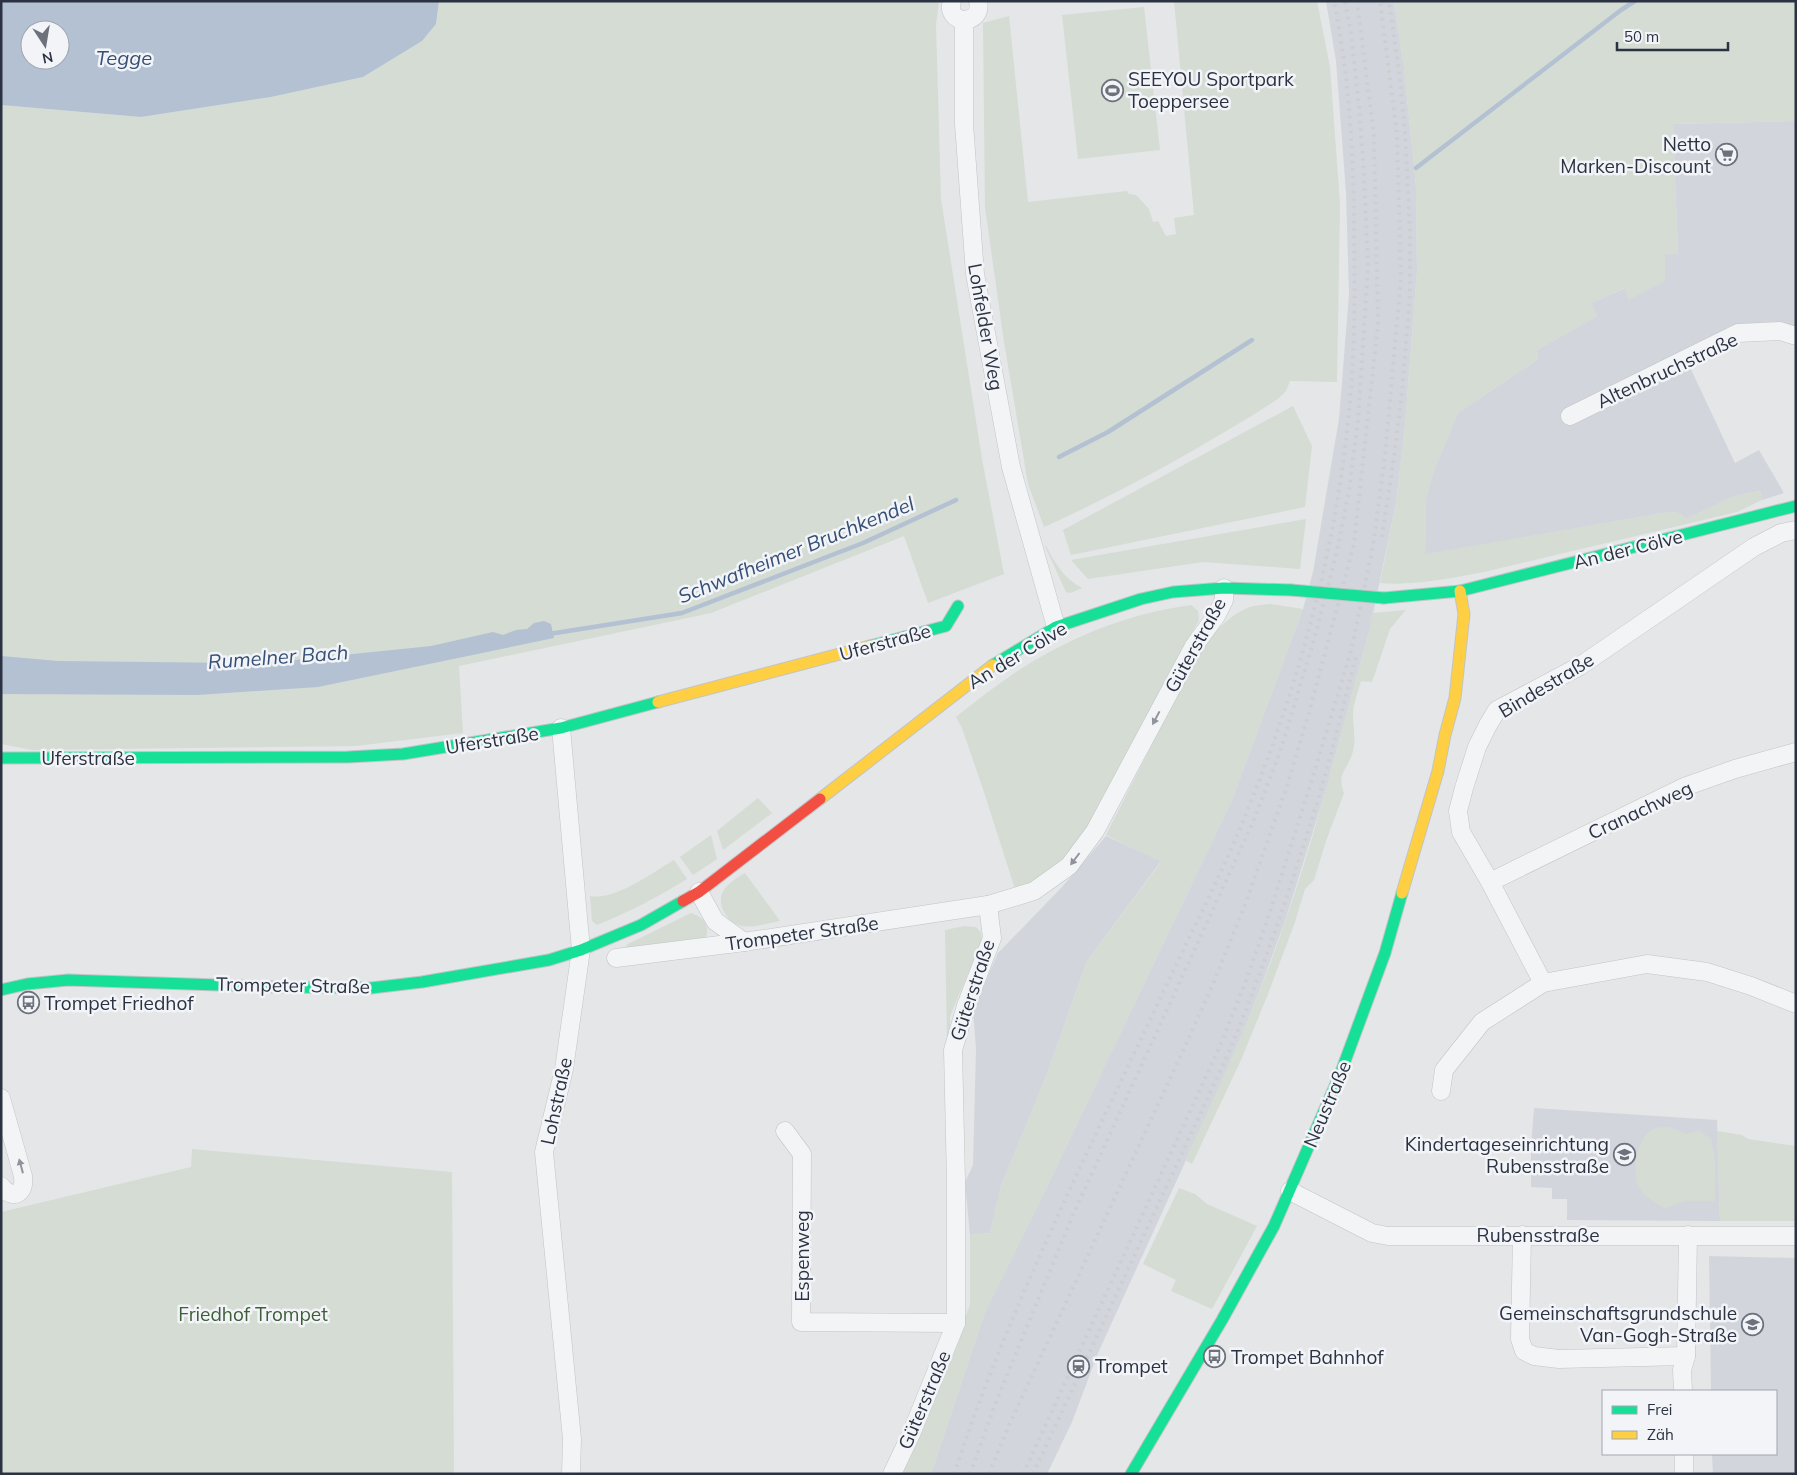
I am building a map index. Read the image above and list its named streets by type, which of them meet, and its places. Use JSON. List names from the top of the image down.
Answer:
{
  "streets": {
    "street": [
      "Lohfelder Weg",
      "Altenbruchstraße",
      "An der Cölve",
      "Uferstraße",
      "Güterstraße",
      "Bindestraße",
      "Cranachweg",
      "Trompeter Straße",
      "Lohstraße",
      "Neustraße",
      "Rubensstraße",
      "Espenweg"
    ]
  },
  "crossings": [
    ["Lohfelder Weg", "An der Cölve"],
    ["An der Cölve", "Güterstraße"],
    ["An der Cölve", "Trompeter Straße"],
    ["An der Cölve", "Lohstraße"],
    ["An der Cölve", "Neustraße"],
    ["Uferstraße", "Lohstraße"],
    ["Güterstraße", "Trompeter Straße"],
    ["Güterstraße", "Espenweg"],
    ["Bindestraße", "Cranachweg"],
    ["Trompeter Straße", "Lohstraße"],
    ["Neustraße", "Rubensstraße"]
  ],
  "one_way": ["Güterstraße"],
  "water": ["Tegge", "Schwafheimer Bruchkendel", "Rumelner Bach"],
  "parks": ["Friedhof Trompet"],
  "places": {
    "sports": ["SEEYOU Sportpark Toeppersee"],
    "supermarket": ["Netto Marken-Discount"],
    "bus stop": ["Trompet Friedhof", "Trompet Bahnhof"],
    "school or university": ["Kindertageseinrichtung Rubensstraße", "Gemeinschaftsgrundschule Van-Gogh-Straße"],
    "station": ["Trompet"]
  },
  "legend": ["Frei", "Zäh"],
  "scale_bar": "50 m",
  "north": "bottom"
}
